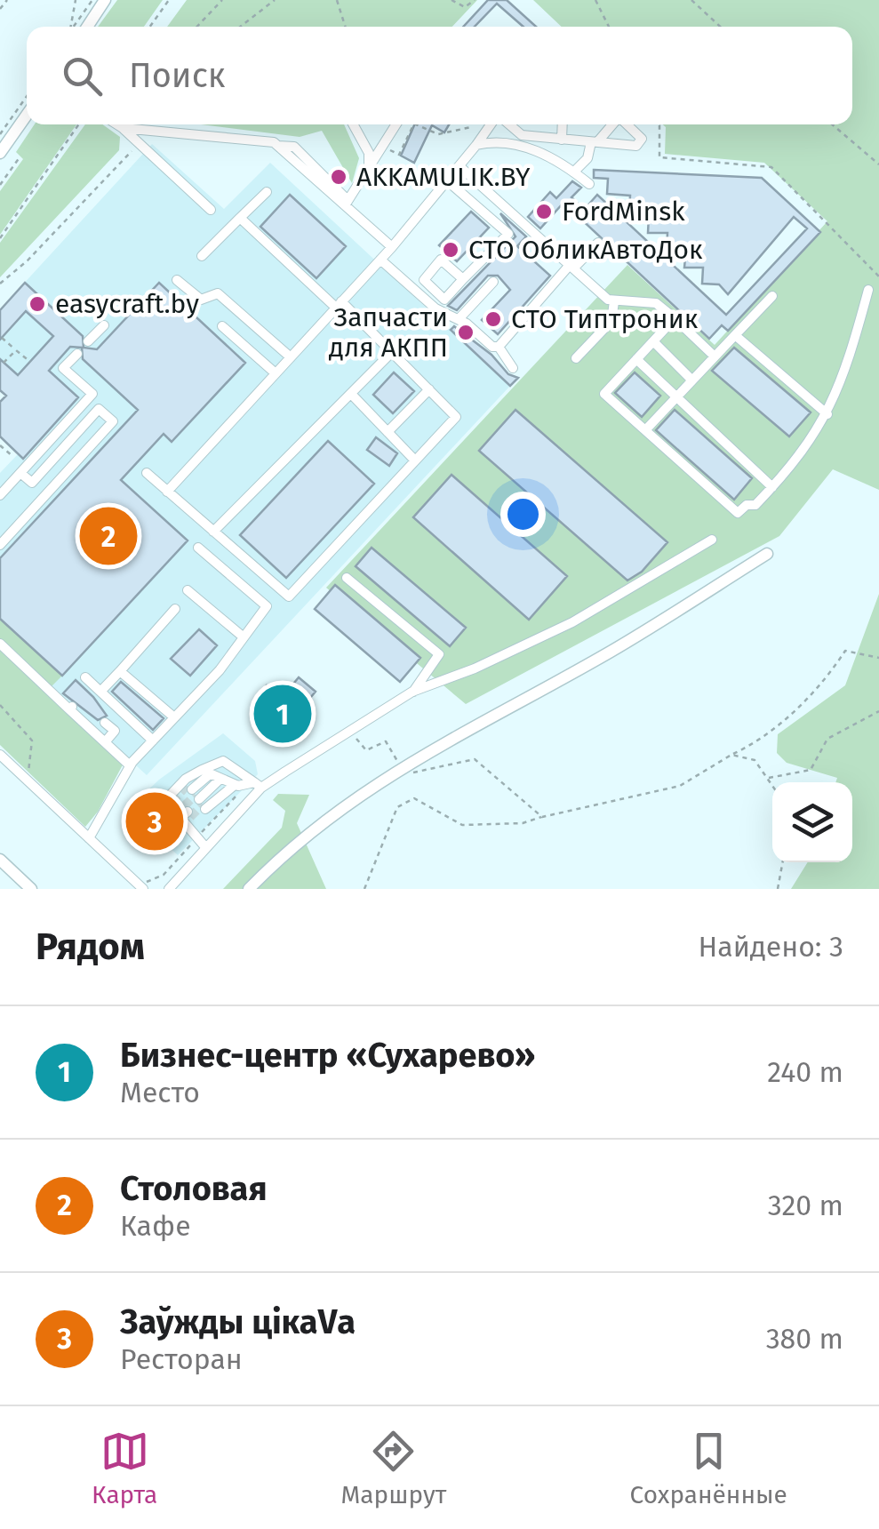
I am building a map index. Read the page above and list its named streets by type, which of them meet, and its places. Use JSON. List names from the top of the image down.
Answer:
{
  "places": [
    "AKKAMULIK.BY",
    "FordMinsk",
    "СТО ОбликАвтоДок",
    "easycraft.by",
    "СТО Типтроник",
    "Запчасти для АКПП"
  ],
  "page": {
    "search": "Поиск",
    "pins": ["2", "1", "3"],
    "heading": ["Рядом", "Найдено: 3"],
    "list": [
      {
        "mark": "1",
        "name": "Бизнес-центр «Сухарево»",
        "note": "Место",
        "value": "240 m"
      },
      {
        "mark": "2",
        "name": "Столовая",
        "note": "Кафе",
        "value": "320 m"
      },
      {
        "mark": "3",
        "name": "Заўжды цікаVа",
        "note": "Ресторан",
        "value": "380 m"
      }
    ],
    "nav": ["Карта", "Маршрут", "Сохранённые"]
  }
}
